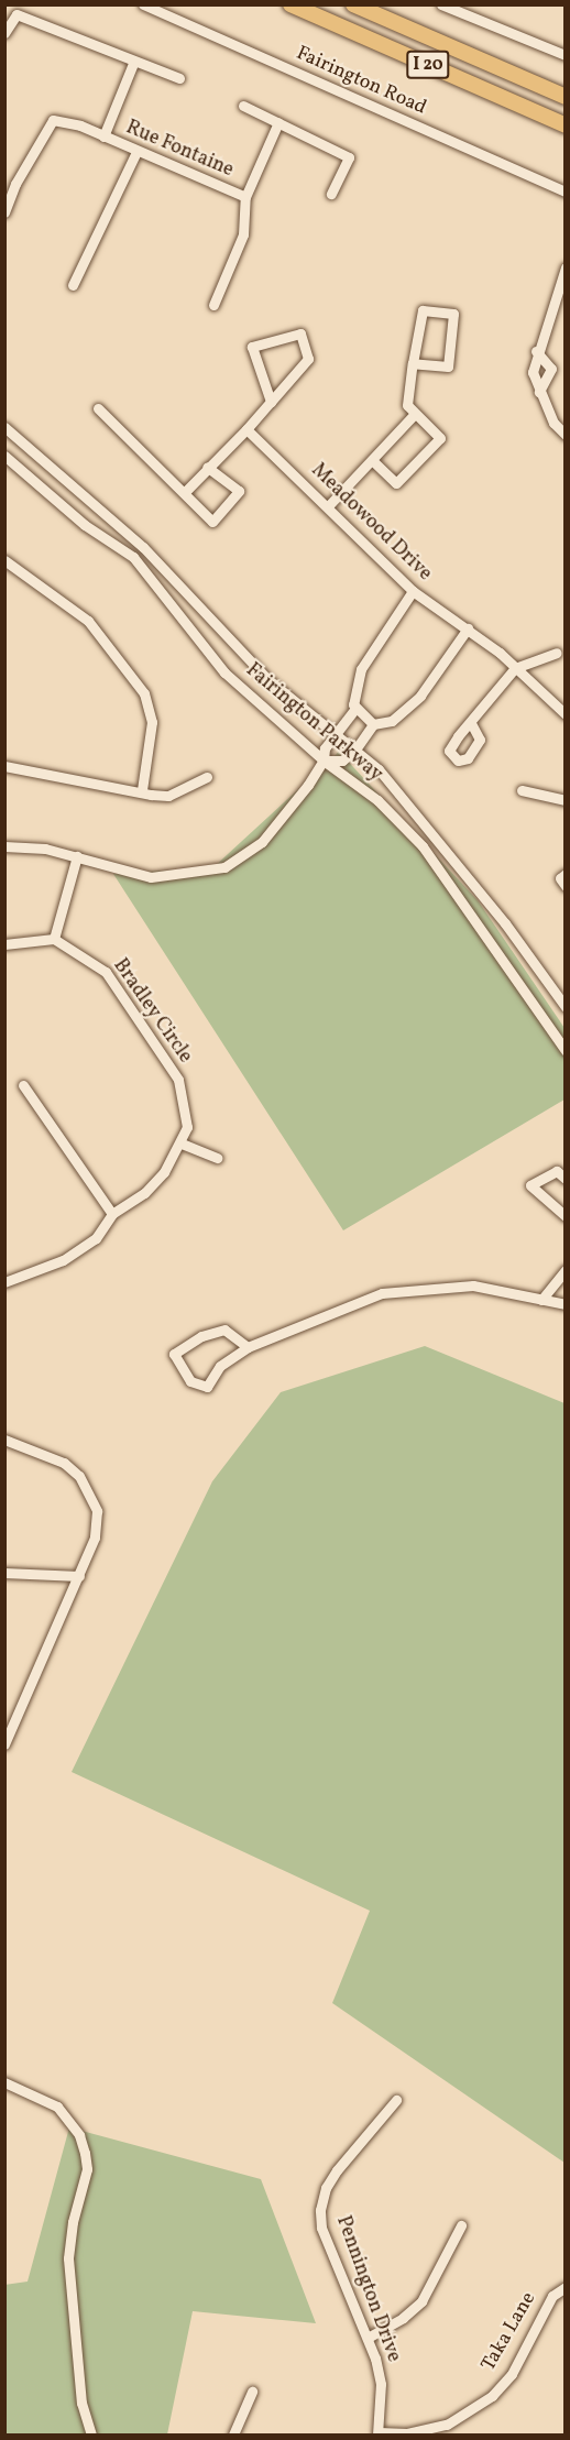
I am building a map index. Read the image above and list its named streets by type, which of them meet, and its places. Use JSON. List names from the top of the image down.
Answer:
{
  "streets": {
    "highway": ["I 20"],
    "street": [
      "Fairington Road",
      "Rue Fontaine",
      "Meadowood Drive",
      "Fairington Parkway",
      "Bradley Circle",
      "Pennington Drive",
      "Taka Lane"
    ]
  },
  "crossings": [
    ["Pennington Drive", "Taka Lane"]
  ]
}
